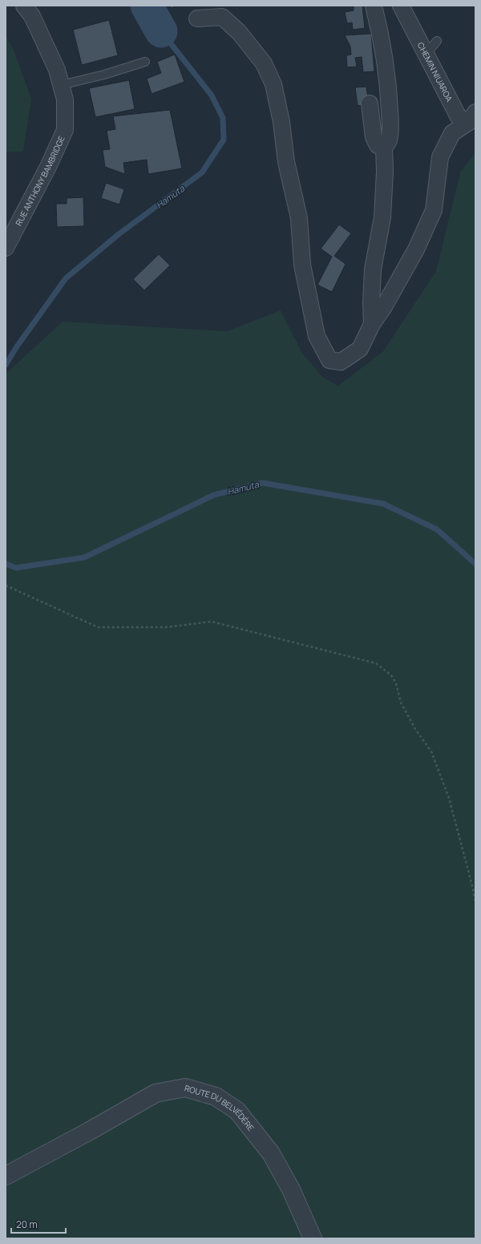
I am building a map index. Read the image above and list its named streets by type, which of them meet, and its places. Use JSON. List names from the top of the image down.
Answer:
{
  "streets": {
    "street": ["CHEMIN NIUAROA", "RUE ANTHONY BAMBRIDGE", "ROUTE DU BELVÉDÈRE"]
  },
  "water": ["Hamuta"],
  "scale_bar": "20 m"
}
